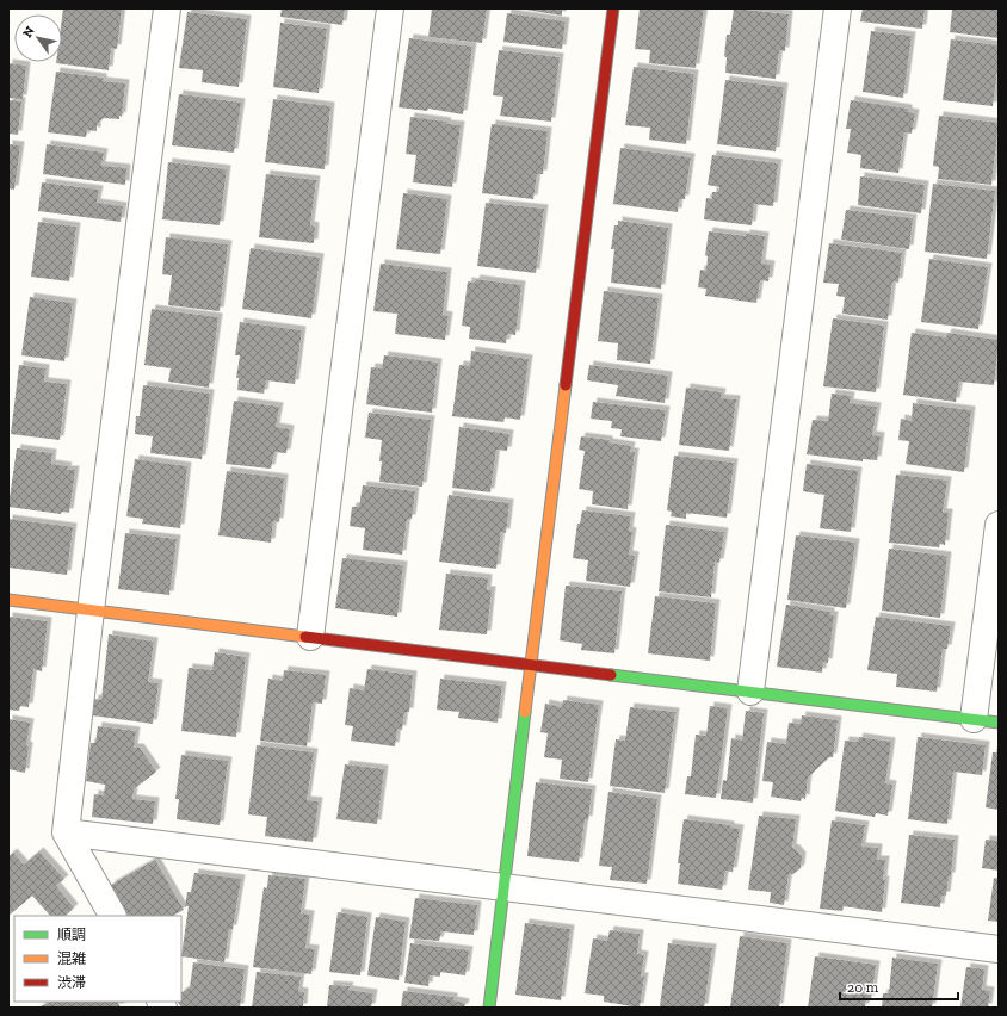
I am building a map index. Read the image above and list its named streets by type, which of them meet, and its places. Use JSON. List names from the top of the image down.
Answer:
{
  "legend": ["順調", "混雑", "渋滞"],
  "scale_bar": "20 m",
  "north": "top left"
}
